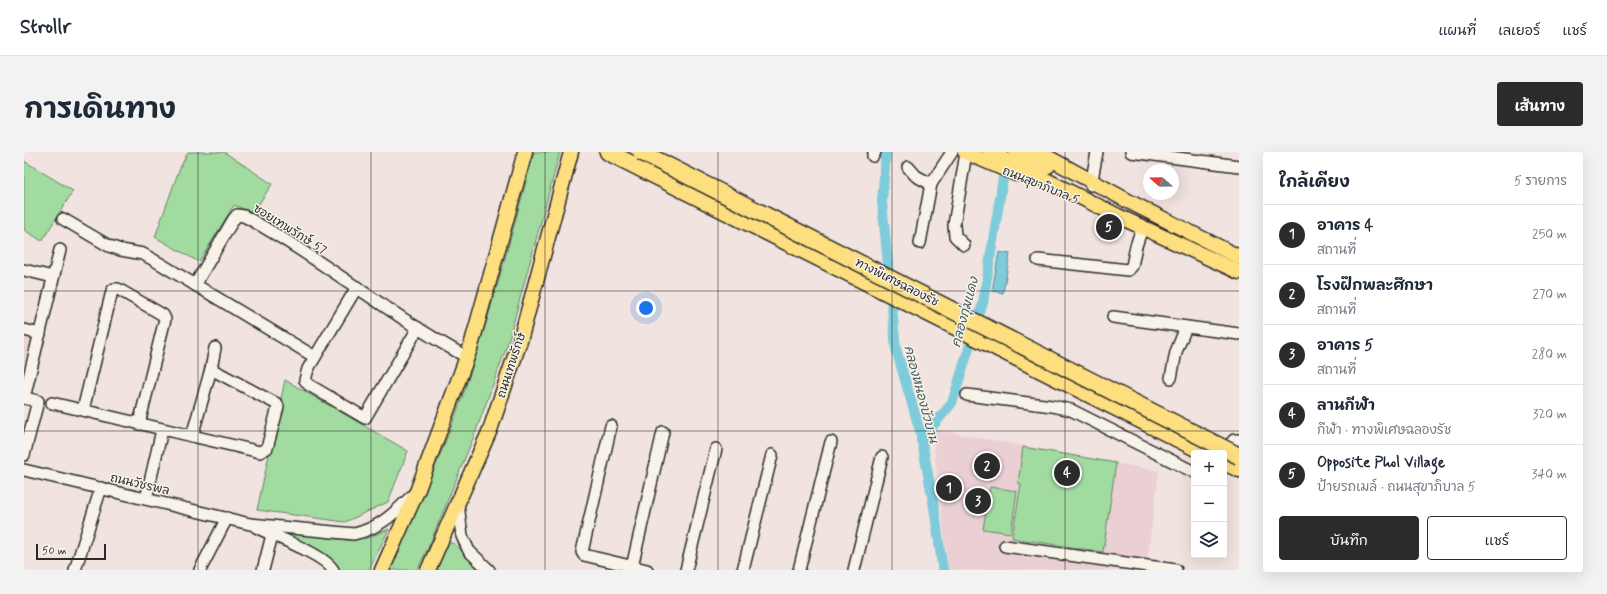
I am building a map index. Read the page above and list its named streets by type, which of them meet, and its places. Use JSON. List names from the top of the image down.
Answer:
{
  "streets": {
    "highway": ["ทางพิเศษฉลองรัช"],
    "main road": ["ถนนสุขาภิบาล 5", "ถนนเทพรักษ์"],
    "street": ["ซอยเทพรักษ์ 57", "ถนนวัชรพล"]
  },
  "water": ["คลองกุ่มแดง", "คลองหนองบัวบาน"],
  "scale_bar": "50 m",
  "north": "left",
  "page": {
    "header": "Strollr",
    "nav": ["แผนที่", "เลเยอร์", "แชร์"],
    "title": "การเดินทาง",
    "buttons": [
      "เส้นทาง",
      ["บันทึก", "แชร์"]
    ],
    "heading": ["ใกล้เคียง", "5 รายการ"],
    "list": [
      {
        "mark": "1",
        "name": "อาคาร 4",
        "note": "สถานที่",
        "value": "250 m"
      },
      {
        "mark": "2",
        "name": "โรงฝึกพละศึกษา",
        "note": "สถานที่",
        "value": "270 m"
      },
      {
        "mark": "3",
        "name": "อาคาร 5",
        "note": "สถานที่",
        "value": "280 m"
      },
      {
        "mark": "4",
        "name": "ลานกีฬา",
        "note": "กีฬา · ทางพิเศษฉลองรัช",
        "value": "320 m"
      },
      {
        "mark": "5",
        "name": "Opposite Phol Village",
        "note": "ป้ายรถเมล์ · ถนนสุขาภิบาล 5",
        "value": "340 m"
      }
    ],
    "pins": [
      "5",
      "2",
      "4",
      "1",
      "3"
    ],
    "map_buttons": ["+", "−"],
    "scale": "50 m"
  }
}
